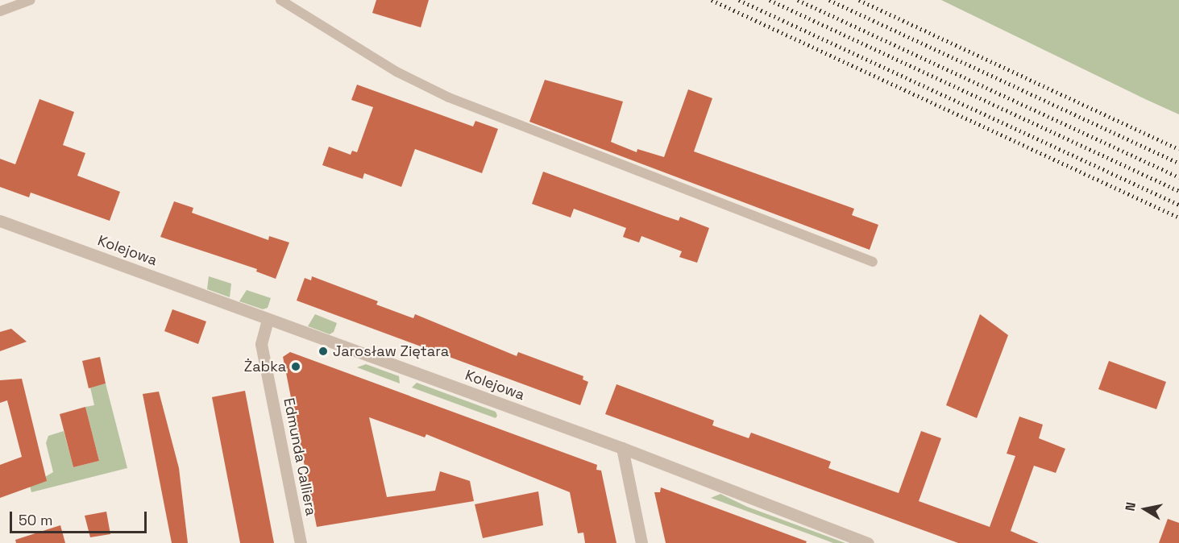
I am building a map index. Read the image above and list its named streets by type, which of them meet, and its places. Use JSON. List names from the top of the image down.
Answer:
{
  "streets": {
    "street": ["Kolejowa", "Edmunda Calliera"]
  },
  "crossings": [
    ["Kolejowa", "Edmunda Calliera"]
  ],
  "places": ["Jarosław Ziętara", "Żabka"],
  "scale_bar": "50 m",
  "north": "left"
}
